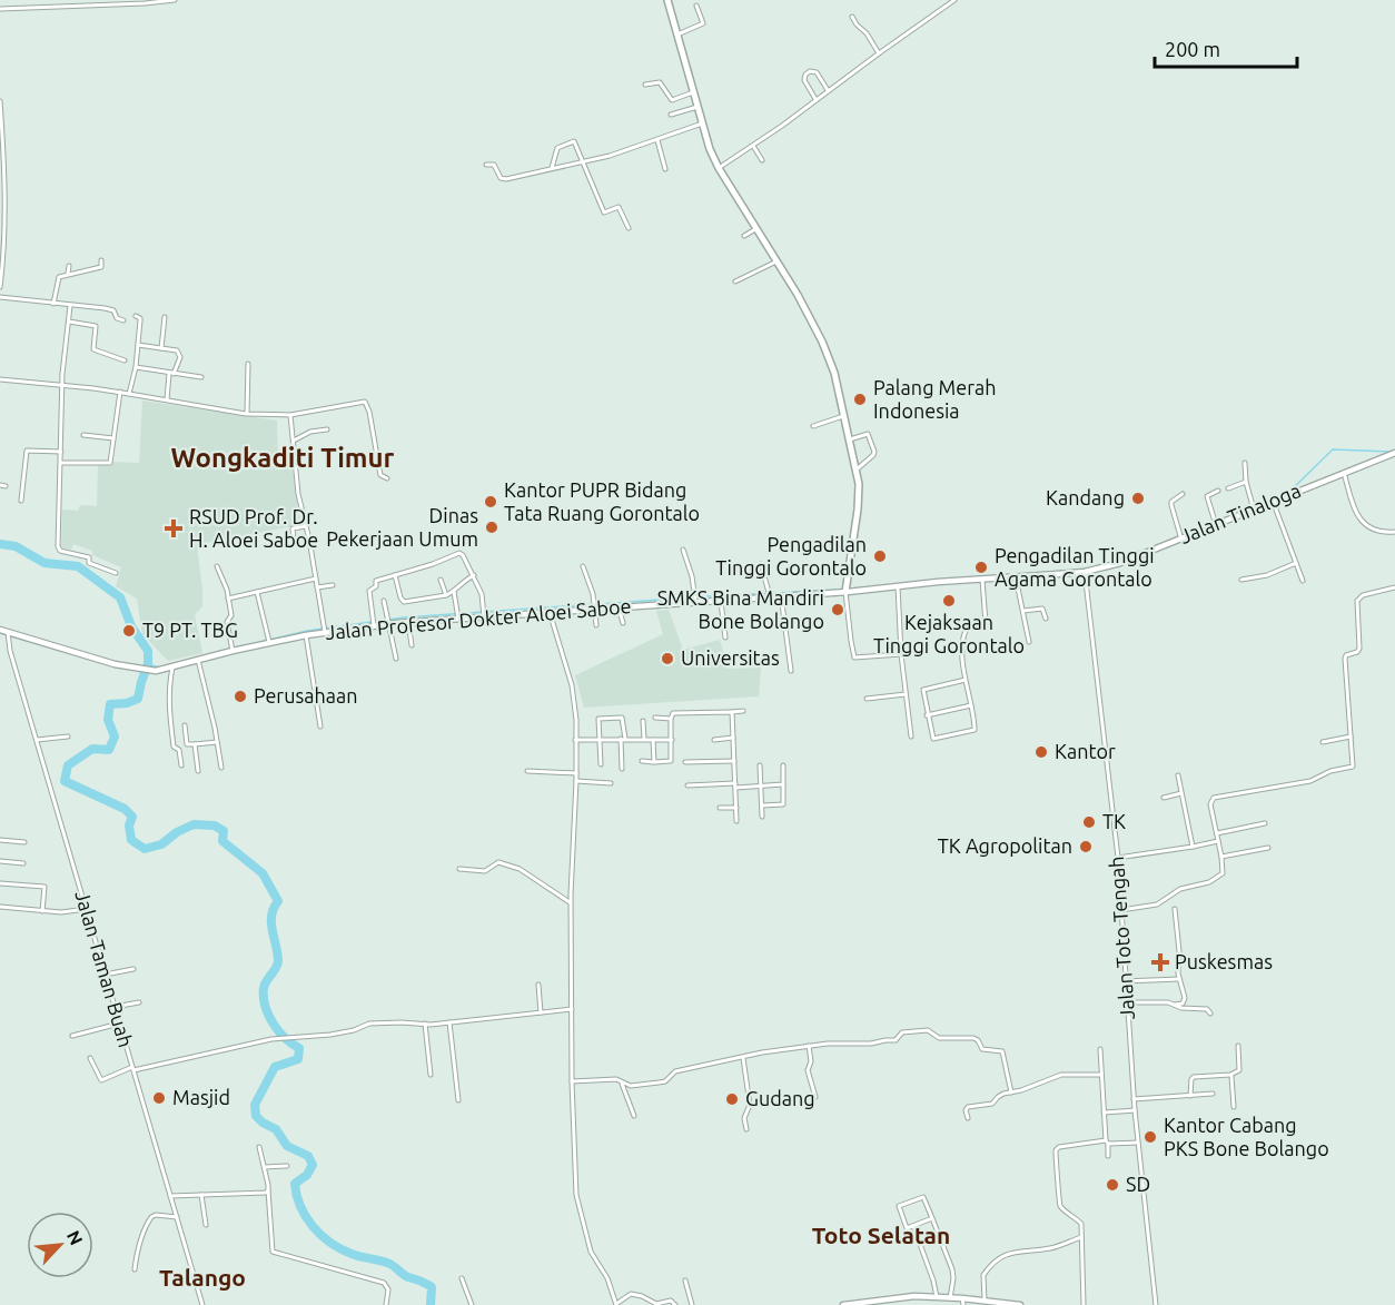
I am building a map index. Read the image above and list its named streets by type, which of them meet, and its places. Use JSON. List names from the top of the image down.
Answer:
{
  "streets": {
    "street": [
      "Jalan Tinaloga",
      "Jalan Profesor Dokter Aloei Saboe",
      "Jalan Toto Tengah",
      "Jalan Taman Buah"
    ]
  },
  "crossings": [
    ["Jalan Tinaloga", "Jalan Profesor Dokter Aloei Saboe"],
    ["Jalan Tinaloga", "Jalan Toto Tengah"],
    ["Jalan Profesor Dokter Aloei Saboe", "Jalan Taman Buah"]
  ],
  "districts": ["Wongkaditi Timur", "Toto Selatan", "Talango"],
  "places": {
    "other": [
      "Palang Merah Indonesia",
      "Kandang",
      "Kantor PUPR Bidang Tata Ruang Gorontalo",
      "Dinas Pekerjaan Umum",
      "Pengadilan Tinggi Gorontalo",
      "Pengadilan Tinggi Agama Gorontalo",
      "Kejaksaan Tinggi Gorontalo",
      "SMKS Bina Mandiri Bone Bolango",
      "T9 PT. TBG",
      "Universitas",
      "Perusahaan",
      "Kantor",
      "TK",
      "TK Agropolitan",
      "Masjid",
      "Gudang",
      "Kantor Cabang PKS Bone Bolango",
      "SD"
    ],
    "health": ["RSUD Prof. Dr. H. Aloei Saboe", "Puskesmas"]
  },
  "scale_bar": "200 m",
  "north": "top right"
}
